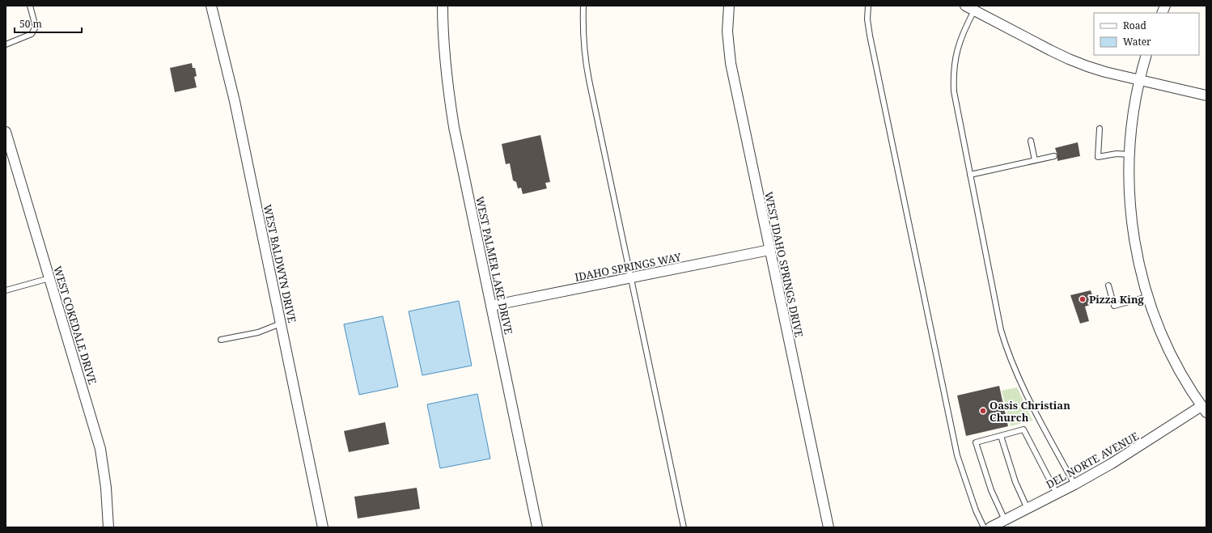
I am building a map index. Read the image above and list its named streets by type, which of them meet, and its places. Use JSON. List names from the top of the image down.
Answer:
{
  "streets": {
    "street": [
      "WEST BALDWYN DRIVE",
      "WEST IDAHO SPRINGS DRIVE",
      "WEST PALMER LAKE DRIVE",
      "IDAHO SPRINGS WAY",
      "WEST COKEDALE DRIVE",
      "DEL NORTE AVENUE"
    ]
  },
  "crossings": [
    ["WEST IDAHO SPRINGS DRIVE", "IDAHO SPRINGS WAY"],
    ["WEST PALMER LAKE DRIVE", "IDAHO SPRINGS WAY"]
  ],
  "places": ["Pizza King", "Oasis Christian Church"],
  "legend": ["Road", "Water"],
  "scale_bar": "50 m"
}
